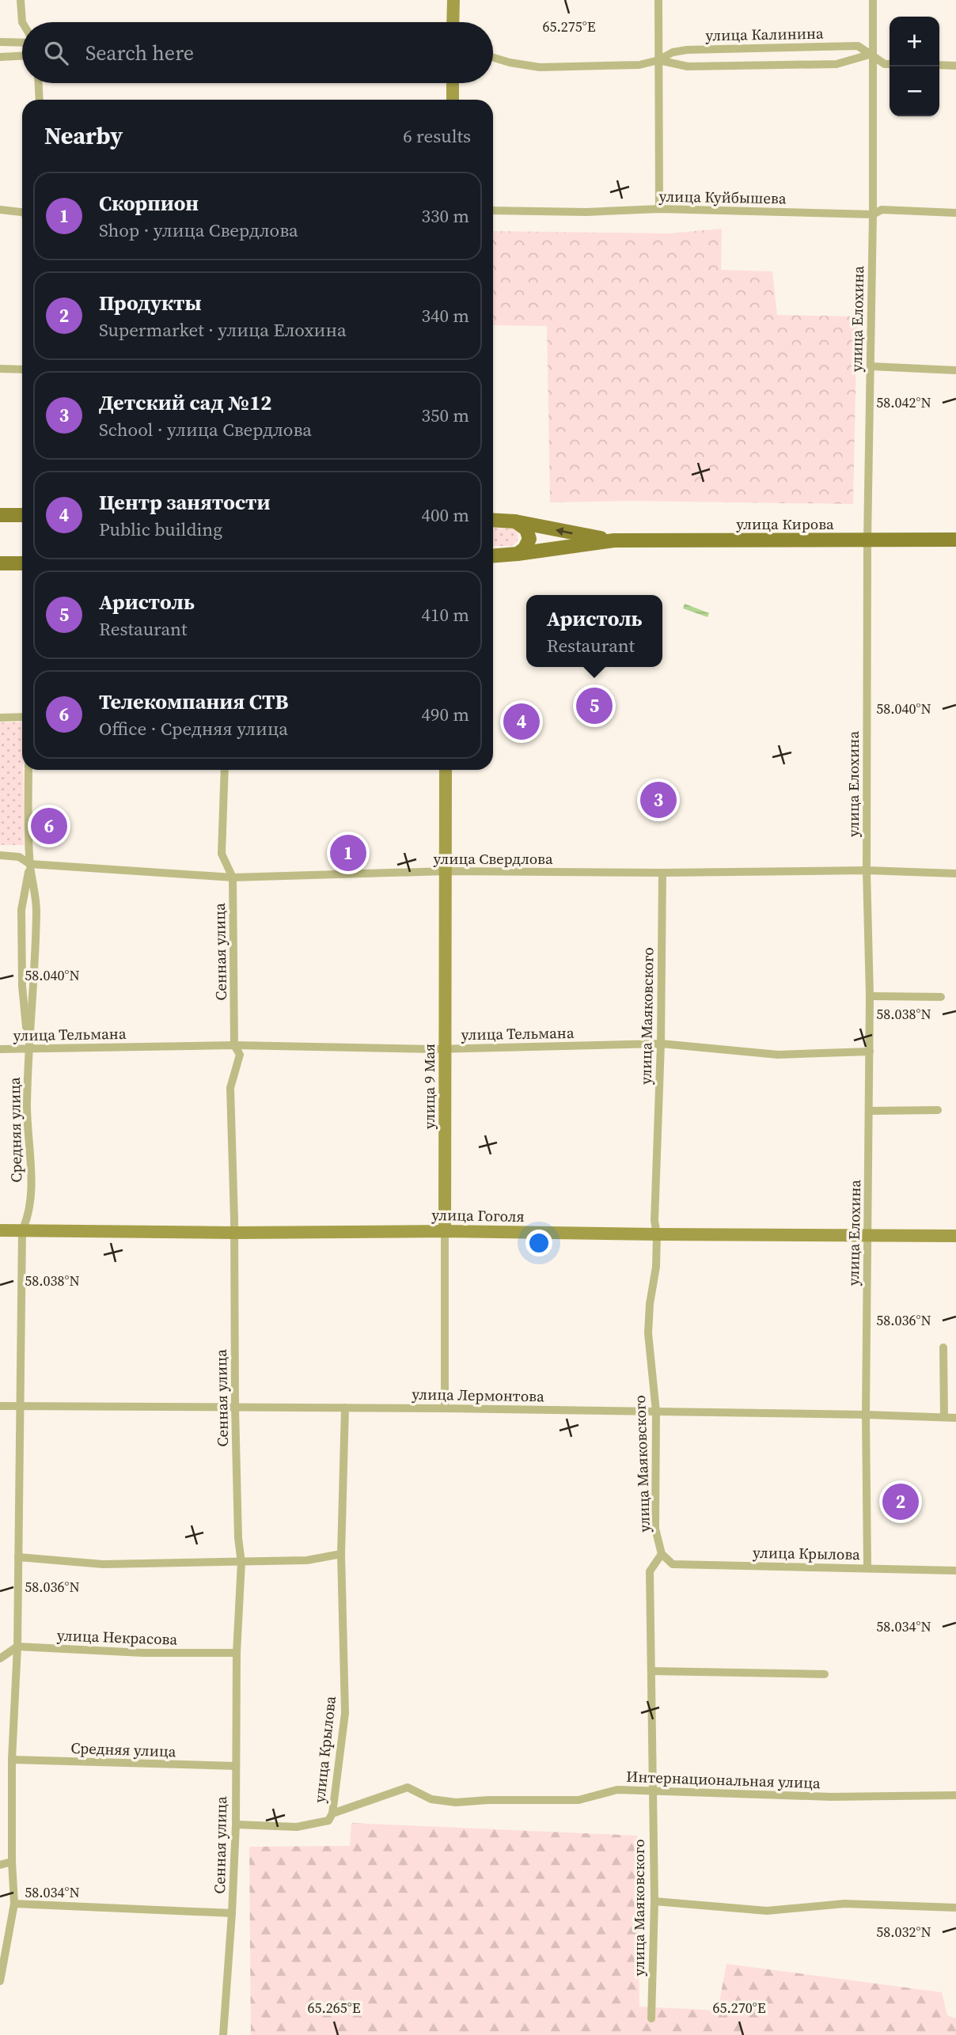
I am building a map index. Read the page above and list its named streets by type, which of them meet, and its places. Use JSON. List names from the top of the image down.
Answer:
{
  "streets": {
    "main road": ["улица Кирова"],
    "street": [
      "улица Калинина",
      "улица Куйбышева",
      "улица Елохина",
      "улица Свердлова",
      "Сенная улица",
      "улица Маяковского",
      "улица Тельмана",
      "улица 9 Мая",
      "Средняя улица",
      "улица Гоголя",
      "улица Лермонтова",
      "улица Крылова",
      "улица Некрасова",
      "Интернациональная улица"
    ]
  },
  "crossings": [
    ["улица Калинина", "улица Елохина"],
    ["улица Куйбышева", "улица Елохина"],
    ["улица Елохина", "улица Кирова"],
    ["улица Елохина", "улица Свердлова"],
    ["улица Елохина", "улица Тельмана"],
    ["улица Елохина", "улица Гоголя"],
    ["улица Елохина", "улица Лермонтова"],
    ["улица Елохина", "улица Крылова"],
    ["улица Свердлова", "Сенная улица"],
    ["улица Свердлова", "улица Маяковского"],
    ["улица Свердлова", "улица 9 Мая"],
    ["улица Свердлова", "Средняя улица"],
    ["Сенная улица", "улица Тельмана"],
    ["Сенная улица", "Средняя улица"],
    ["Сенная улица", "улица Гоголя"],
    ["Сенная улица", "улица Лермонтова"],
    ["Сенная улица", "улица Крылова"],
    ["Сенная улица", "улица Некрасова"],
    ["улица Маяковского", "улица Тельмана"],
    ["улица Маяковского", "улица Гоголя"],
    ["улица Маяковского", "улица Лермонтова"],
    ["улица Маяковского", "улица Крылова"],
    ["улица Маяковского", "Интернациональная улица"],
    ["улица Тельмана", "улица 9 Мая"],
    ["улица Тельмана", "Средняя улица"],
    ["улица 9 Мая", "улица Гоголя"],
    ["улица 9 Мая", "улица Лермонтова"],
    ["Средняя улица", "улица Гоголя"],
    ["Средняя улица", "улица Лермонтова"],
    ["Средняя улица", "улица Некрасова"],
    ["улица Лермонтова", "улица Крылова"],
    ["улица Крылова", "Интернациональная улица"]
  ],
  "page": {
    "map_buttons": ["+", "−"],
    "search": "Search here",
    "heading": ["Nearby", "6 results"],
    "list": [
      {
        "mark": "1",
        "name": "Скорпион",
        "note": "Shop · улица Свердлова",
        "value": "330 m"
      },
      {
        "mark": "2",
        "name": "Продукты",
        "note": "Supermarket · улица Елохина",
        "value": "340 m"
      },
      {
        "mark": "3",
        "name": "Детский сад №12",
        "note": "School · улица Свердлова",
        "value": "350 m"
      },
      {
        "mark": "4",
        "name": "Центр занятости",
        "note": "Public building",
        "value": "400 m"
      },
      {
        "mark": "5",
        "name": "Аристоль",
        "note": "Restaurant",
        "value": "410 m"
      },
      {
        "mark": "6",
        "name": "Телекомпания СТВ",
        "note": "Office · Средняя улица",
        "value": "490 m"
      }
    ],
    "popup": ["Аристоль", "Restaurant"],
    "pins": [
      "5",
      "4",
      "3",
      "6",
      "1",
      "2"
    ]
  },
  "coordinates": [
    "65.275°E",
    "58.042°N",
    "58.040°N",
    "58.038°N",
    "58.036°N",
    "58.034°N",
    "58.032°N",
    "65.265°E",
    "65.270°E"
  ]
}
